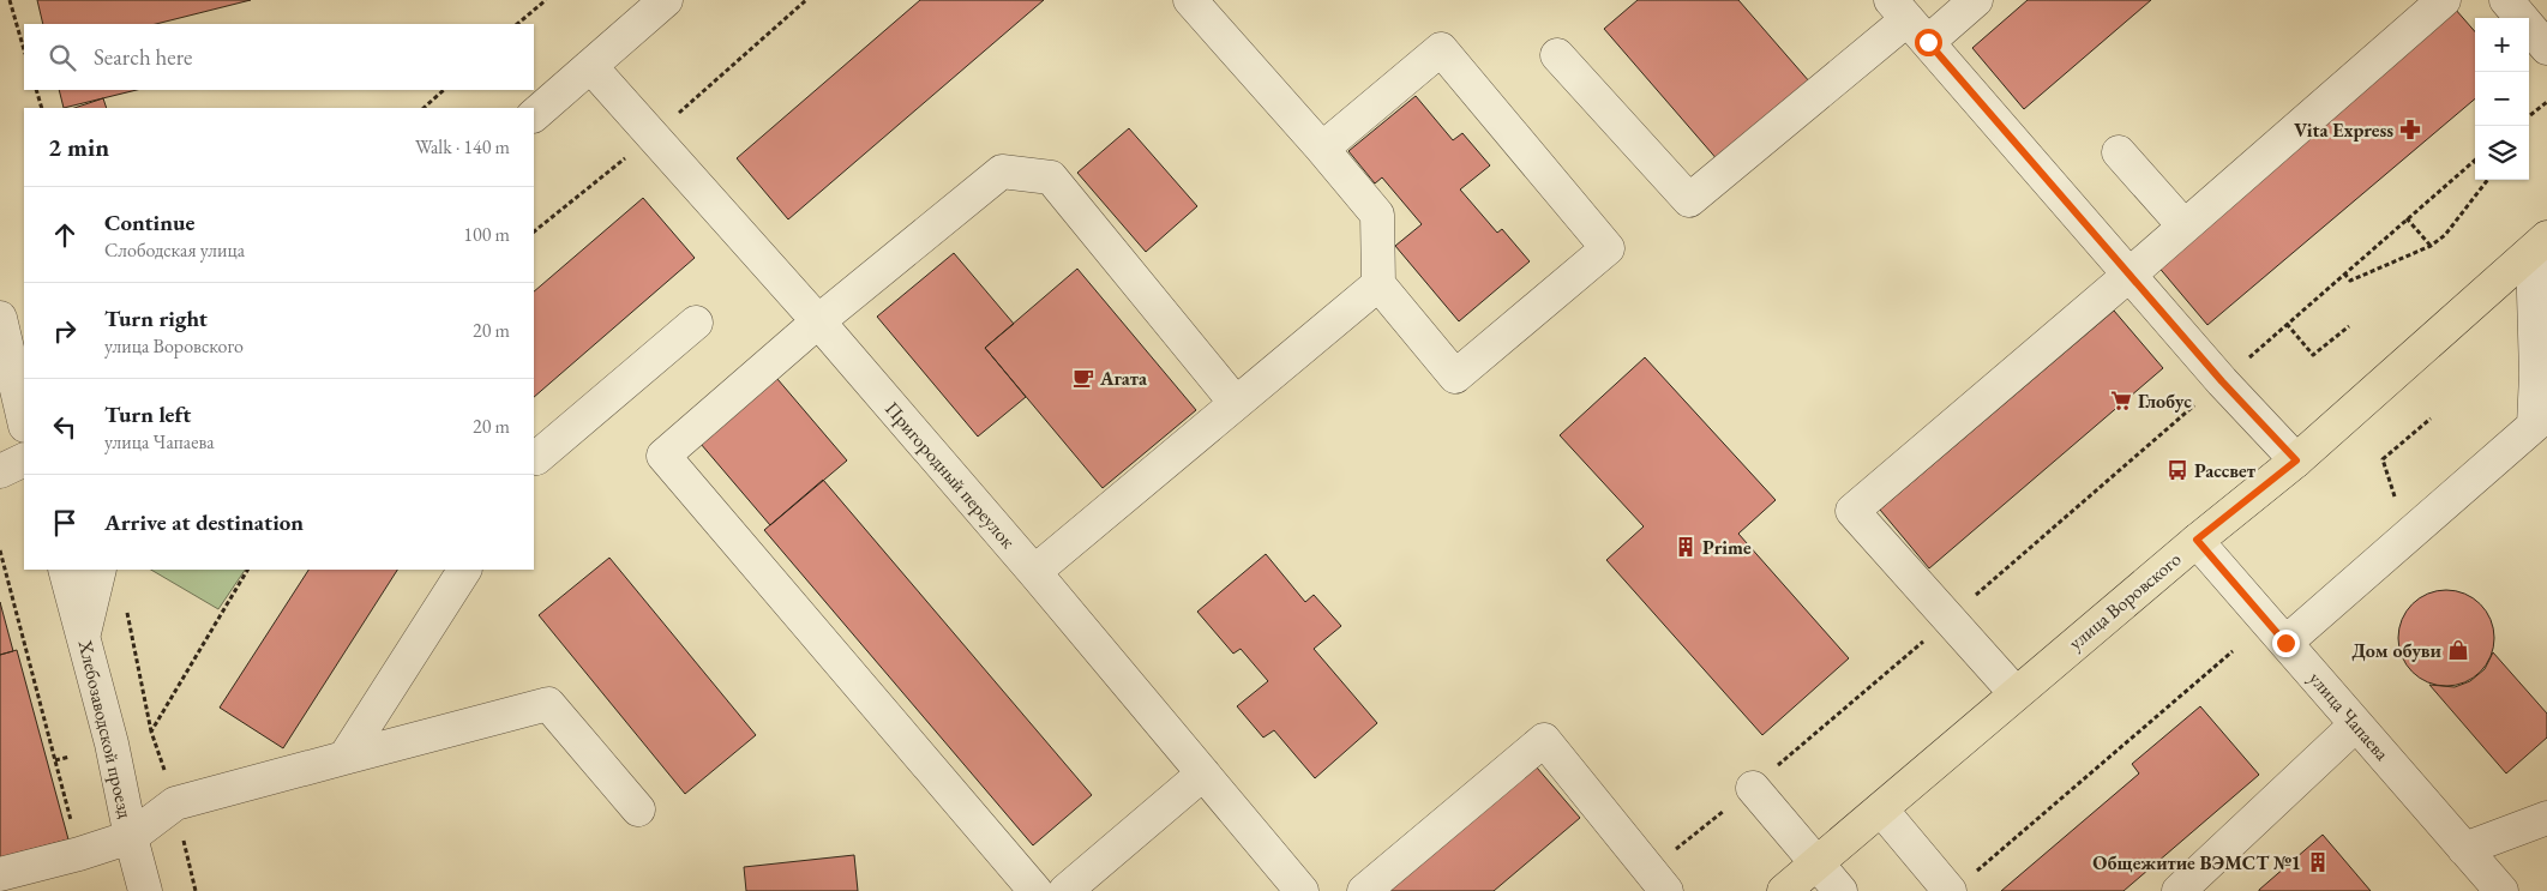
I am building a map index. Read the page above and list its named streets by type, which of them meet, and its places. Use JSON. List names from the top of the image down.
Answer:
{
  "streets": {
    "main road": ["улица Воровского"],
    "street": ["Пригородный переулок", "улица Чапаева", "Хлебозаводской проезд"]
  },
  "crossings": [
    ["улица Воровского", "улица Чапаева"]
  ],
  "places": {
    "pharmacy": ["Vita Express"],
    "cafe": ["Агата"],
    "supermarket": ["Глобус"],
    "bus stop": ["Рассвет"],
    "building": ["Prime", "Общежитие ВЭМСТ №1"],
    "shop": ["Дом обуви"]
  },
  "page": {
    "map_buttons": ["+", "−"],
    "search": "Search here",
    "heading": ["2 min", "Walk · 140 m"],
    "list": [
      ["Continue", "Слободская улица", "100 m"],
      ["Turn right", "улица Воровского", "20 m"],
      ["Turn left", "улица Чапаева", "20 m"],
      "Arrive at destination"
    ]
  }
}
